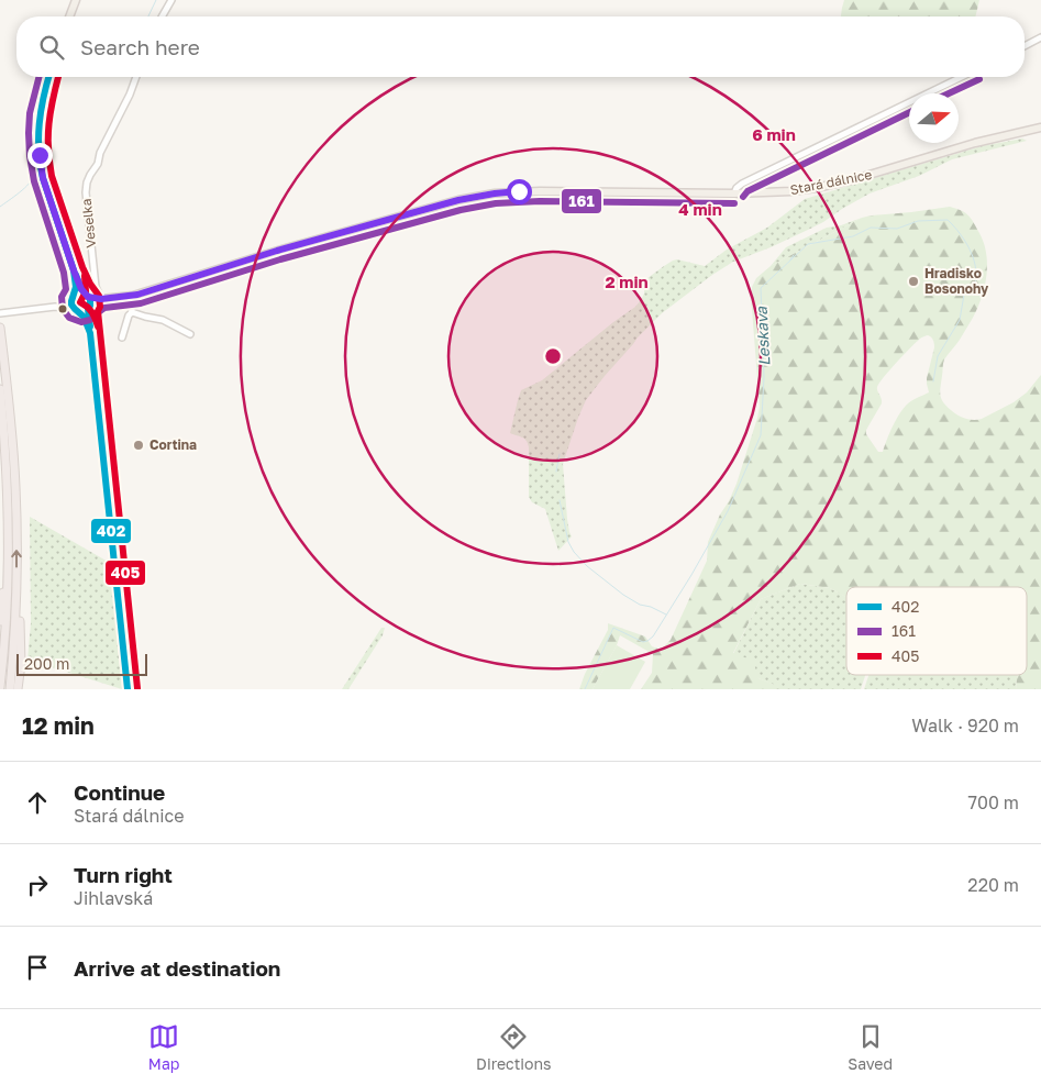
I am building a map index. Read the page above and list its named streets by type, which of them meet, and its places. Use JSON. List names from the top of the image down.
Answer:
{
  "streets": {
    "main road": ["Stará dálnice"],
    "street": ["Veselka"]
  },
  "crossings": [
    ["Stará dálnice", "Veselka"]
  ],
  "water": ["Leskava"],
  "places": ["Hradisko Bosonohy", "Cortina"],
  "lines": ["transit line 402", "transit line 161", "transit line 405"],
  "legend": ["402", "161", "405"],
  "scale_bar": "200 m",
  "north": "right",
  "page": {
    "search": "Search here",
    "scale": "200 m",
    "heading": ["12 min", "Walk · 920 m"],
    "list": [
      ["Continue", "Stará dálnice", "700 m"],
      ["Turn right", "Jihlavská", "220 m"],
      "Arrive at destination"
    ],
    "nav": ["Map", "Directions", "Saved"]
  },
  "rings": ["6 min", "4 min", "2 min"]
}
